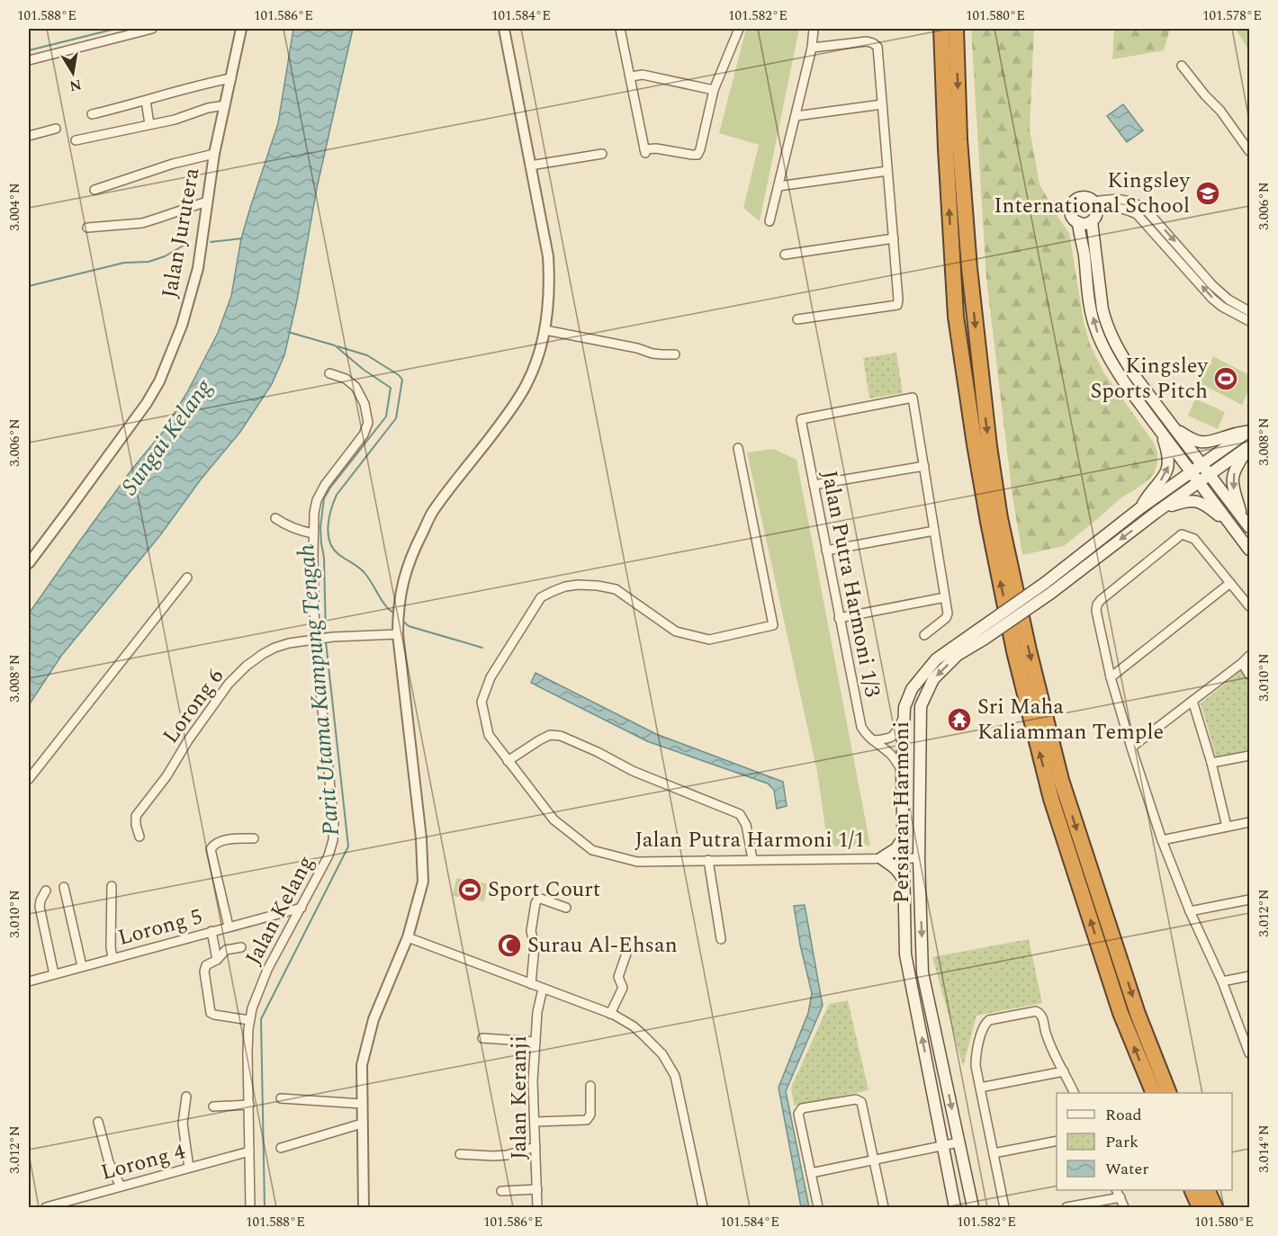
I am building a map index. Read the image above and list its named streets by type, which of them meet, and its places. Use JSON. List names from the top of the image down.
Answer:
{
  "streets": {
    "main road": ["Persiaran Harmoni"],
    "street": [
      "Jalan Jurutera",
      "Jalan Putra Harmoni 1/3",
      "Lorong 6",
      "Jalan Putra Harmoni 1/1",
      "Jalan Kelang",
      "Lorong 5",
      "Jalan Keranji",
      "Lorong 4"
    ]
  },
  "crossings": [
    ["Jalan Putra Harmoni 1/3", "Persiaran Harmoni"],
    ["Lorong 6", "Jalan Kelang"],
    ["Persiaran Harmoni", "Jalan Putra Harmoni 1/1"],
    ["Jalan Kelang", "Lorong 5"],
    ["Jalan Kelang", "Lorong 4"]
  ],
  "water": ["Sungai Kelang", "Parit Utama Kampung Tengah"],
  "places": {
    "school or university": ["Kingsley International School"],
    "sports": ["Kingsley Sports Pitch", "Sport Court"],
    "temple": ["Sri Maha Kaliamman Temple"],
    "mosque": ["Surau Al-Ehsan"]
  },
  "legend": ["Road", "Park", "Water"],
  "north": "bottom",
  "coordinates": [
    "101.588°E",
    "101.586°E",
    "101.584°E",
    "101.582°E",
    "101.580°E",
    "101.578°E",
    "3.006°N",
    "3.004°N",
    "3.008°N",
    "3.010°N",
    "3.012°N",
    "3.014°N"
  ]
}
